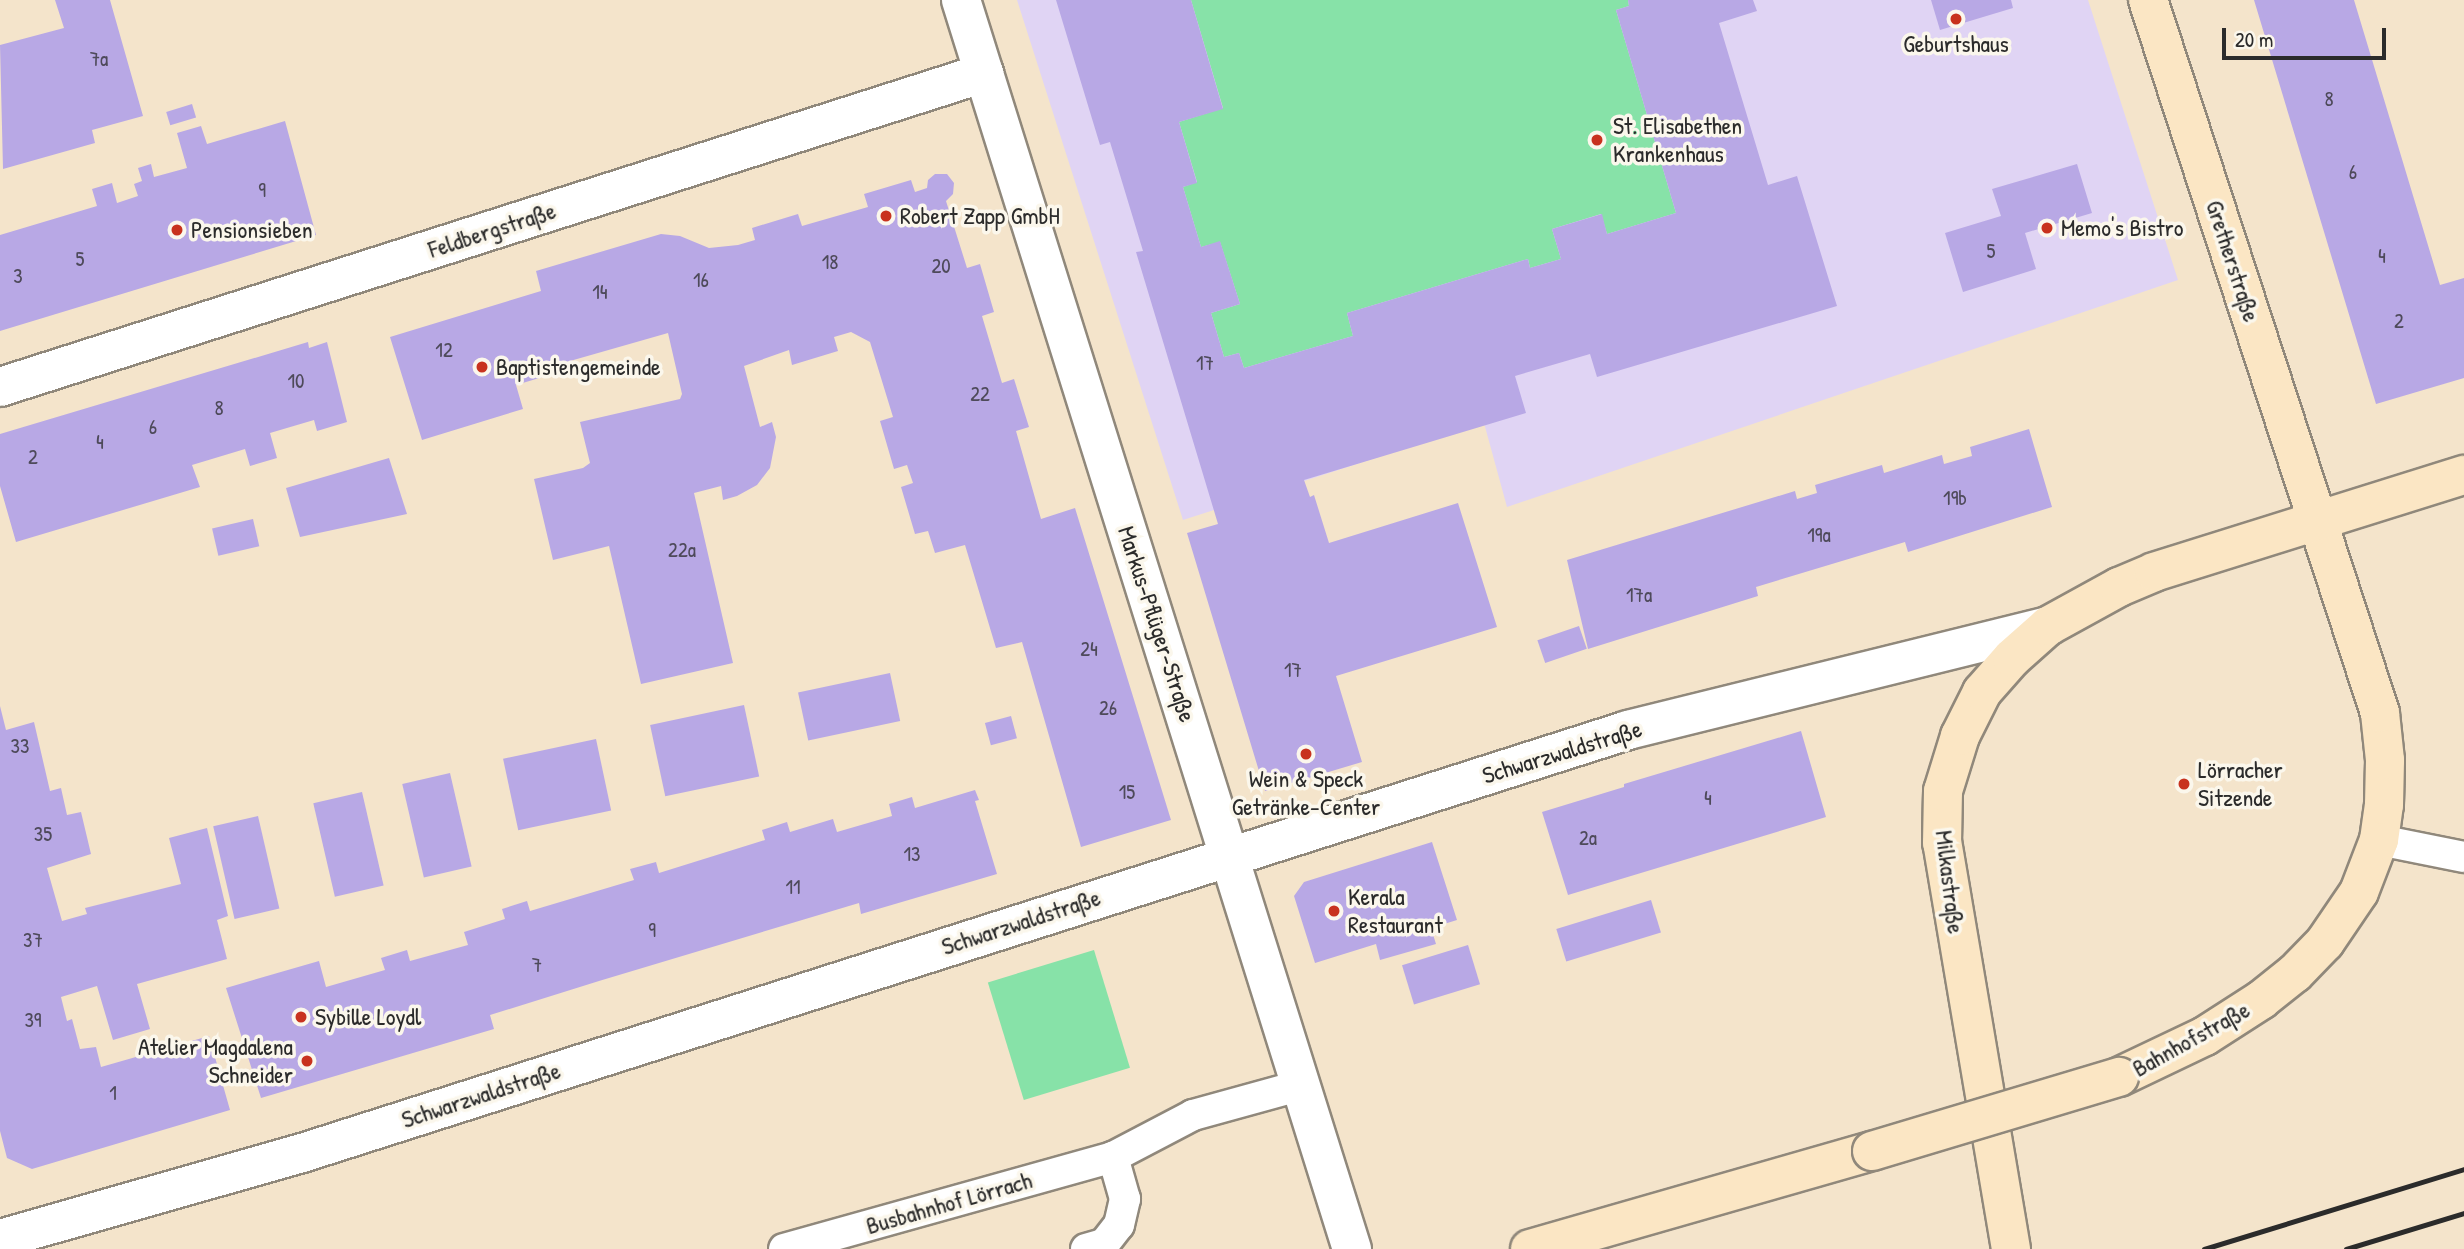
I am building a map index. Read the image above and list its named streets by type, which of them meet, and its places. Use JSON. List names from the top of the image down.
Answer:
{
  "streets": {
    "main road": ["Gretherstraße", "Milkastraße", "Bahnhofstraße"],
    "street": ["Feldbergstraße", "Markus-Pflüger-Straße", "Schwarzwaldstraße"],
    "lane": ["Busbahnhof Lörrach"]
  },
  "crossings": [
    ["Feldbergstraße", "Markus-Pflüger-Straße"],
    ["Gretherstraße", "Milkastraße"],
    ["Gretherstraße", "Bahnhofstraße"],
    ["Markus-Pflüger-Straße", "Schwarzwaldstraße"],
    ["Markus-Pflüger-Straße", "Busbahnhof Lörrach"],
    ["Schwarzwaldstraße", "Milkastraße"],
    ["Milkastraße", "Bahnhofstraße"]
  ],
  "places": [
    "Geburtshaus",
    "St. Elisabethen Krankenhaus",
    "Robert Zapp GmbH",
    "Memo's Bistro",
    "Pensionsieben",
    "Baptistengemeinde",
    "Wein & Speck Getränke-Center",
    "Lörracher Sitzende",
    "Kerala Restaurant",
    "Sybille Loydl",
    "Atelier Magdalena Schneider"
  ],
  "house_numbers": [
    "7a",
    "8",
    "6",
    "9",
    "5",
    "4",
    "5",
    "18",
    "20",
    "3",
    "16",
    "14",
    "2",
    "12",
    "17",
    "10",
    "22",
    "8",
    "6",
    "4",
    "2",
    "19b",
    "19a",
    "22a",
    "17a",
    "24",
    "17",
    "26",
    "33",
    "15",
    "4",
    "35",
    "2a",
    "13",
    "11",
    "9",
    "37",
    "7",
    "39",
    "1"
  ],
  "scale_bar": "20 m"
}
